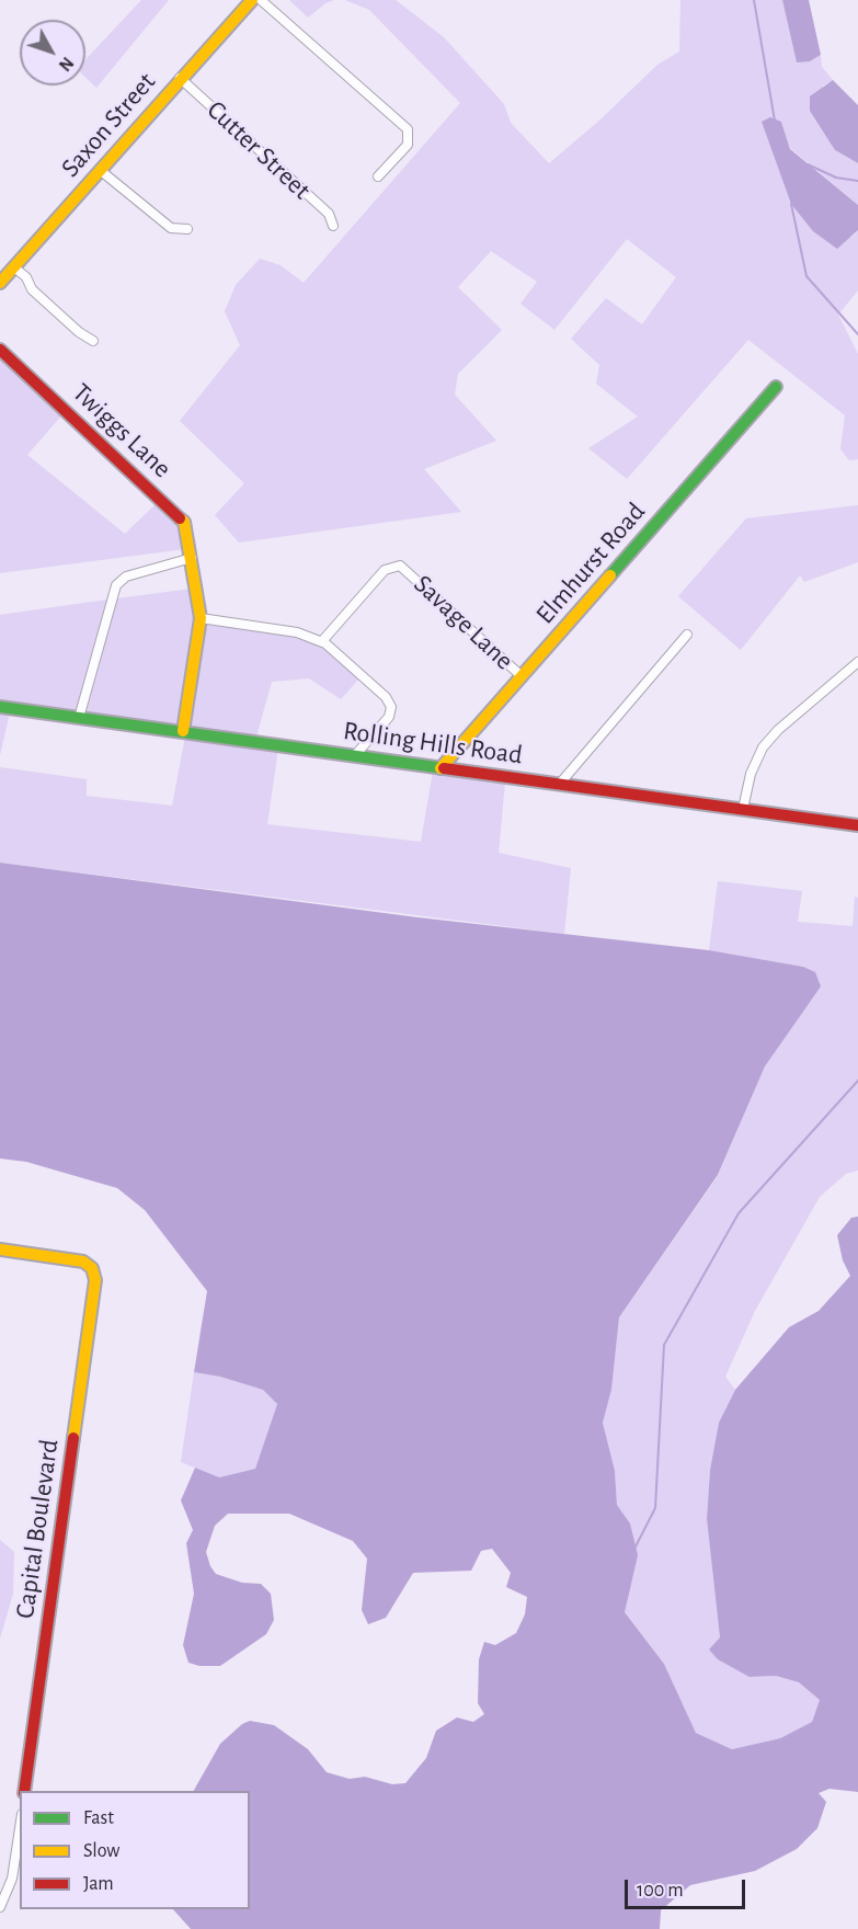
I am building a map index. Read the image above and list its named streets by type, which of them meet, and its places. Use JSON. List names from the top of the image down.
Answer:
{
  "streets": {
    "street": [
      "Saxon Street",
      "Cutter Street",
      "Twiggs Lane",
      "Elmhurst Road",
      "Savage Lane",
      "Rolling Hills Road",
      "Capital Boulevard"
    ]
  },
  "crossings": [
    ["Saxon Street", "Cutter Street"],
    ["Twiggs Lane", "Rolling Hills Road"],
    ["Elmhurst Road", "Savage Lane"],
    ["Elmhurst Road", "Rolling Hills Road"]
  ],
  "legend": ["Fast", "Slow", "Jam"],
  "scale_bar": "100 m",
  "north": "bottom right"
}
